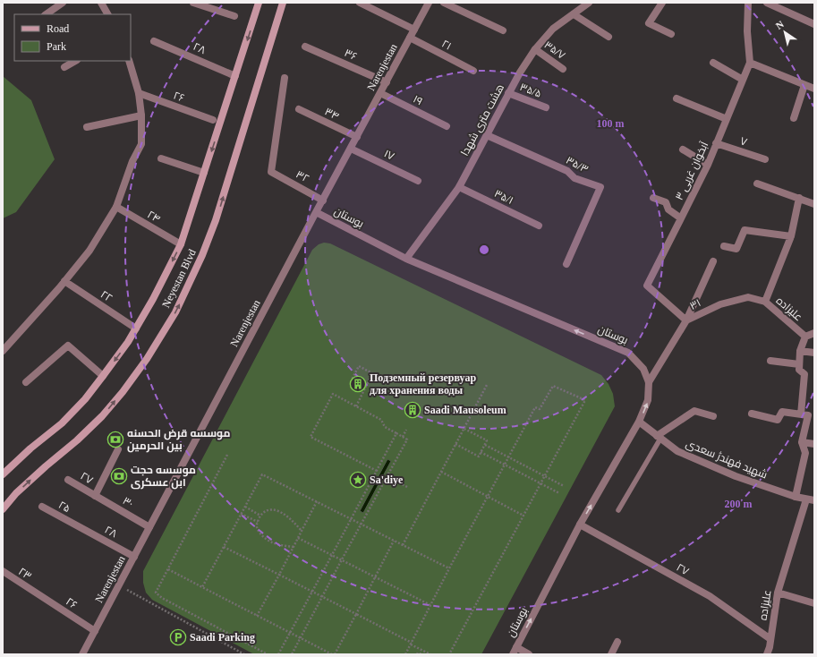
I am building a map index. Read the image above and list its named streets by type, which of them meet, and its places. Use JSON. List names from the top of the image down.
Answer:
{
  "streets": {
    "main road": ["Neyestan Blvd"],
    "street": [
      "۲۱",
      "۲۸",
      "۳۵/۷",
      "۳۶",
      "Narenjestan",
      "۳۵/۵",
      "۲۶",
      "۱۹",
      "۳۴",
      "هشت متری شهدا",
      "۷",
      "۱۷",
      "۳۵/۳",
      "آبخوان غربی ۳",
      "۳۲",
      "۳۵/۱",
      "۲۴",
      "بوستان",
      "۲۲",
      "۳۱",
      "علیزاده",
      "شهید فهندژ سعدی",
      "۲۷",
      "۳۰",
      "۲۵",
      "۲۳"
    ]
  },
  "crossings": [
    ["۲۱", "Narenjestan"],
    ["۲۸", "Narenjestan"],
    ["۲۸", "Neyestan Blvd"],
    ["۲۸", "۲۵"],
    ["۳۵/۷", "هشت متری شهدا"],
    ["۳۶", "Narenjestan"],
    ["Narenjestan", "۲۶"],
    ["Narenjestan", "۱۹"],
    ["Narenjestan", "۳۴"],
    ["Narenjestan", "۱۷"],
    ["Narenjestan", "۳۲"],
    ["Narenjestan", "بوستان"],
    ["Narenjestan", "۳۰"],
    ["۳۵/۵", "هشت متری شهدا"],
    ["۲۶", "۲۳"],
    ["هشت متری شهدا", "۳۵/۳"],
    ["هشت متری شهدا", "۳۵/۱"],
    ["هشت متری شهدا", "بوستان"],
    ["۷", "آبخوان غربی ۳"],
    ["آبخوان غربی ۳", "۳۱"],
    ["۲۴", "Neyestan Blvd"],
    ["بوستان", "شهید فهندژ سعدی"],
    ["بوستان", "۲۷"],
    ["Neyestan Blvd", "۲۲"],
    ["۳۱", "علیزاده"],
    ["علیزاده", "شهید فهندژ سعدی"],
    ["علیزاده", "۲۷"],
    ["۲۷", "۳۰"]
  ],
  "places": {
    "building": ["Подземный резервуар для хранения воды", "Saadi Mausoleum"],
    "bank": ["موسسه قرض الحسنه بین الحرمین", "موسسه حجت ابن عسکری"],
    "place": ["Sa'diye"],
    "parking": ["Saadi Parking"]
  },
  "legend": ["Road", "Park"],
  "north": "top left",
  "rings": ["100 m", "200 m"]
}
